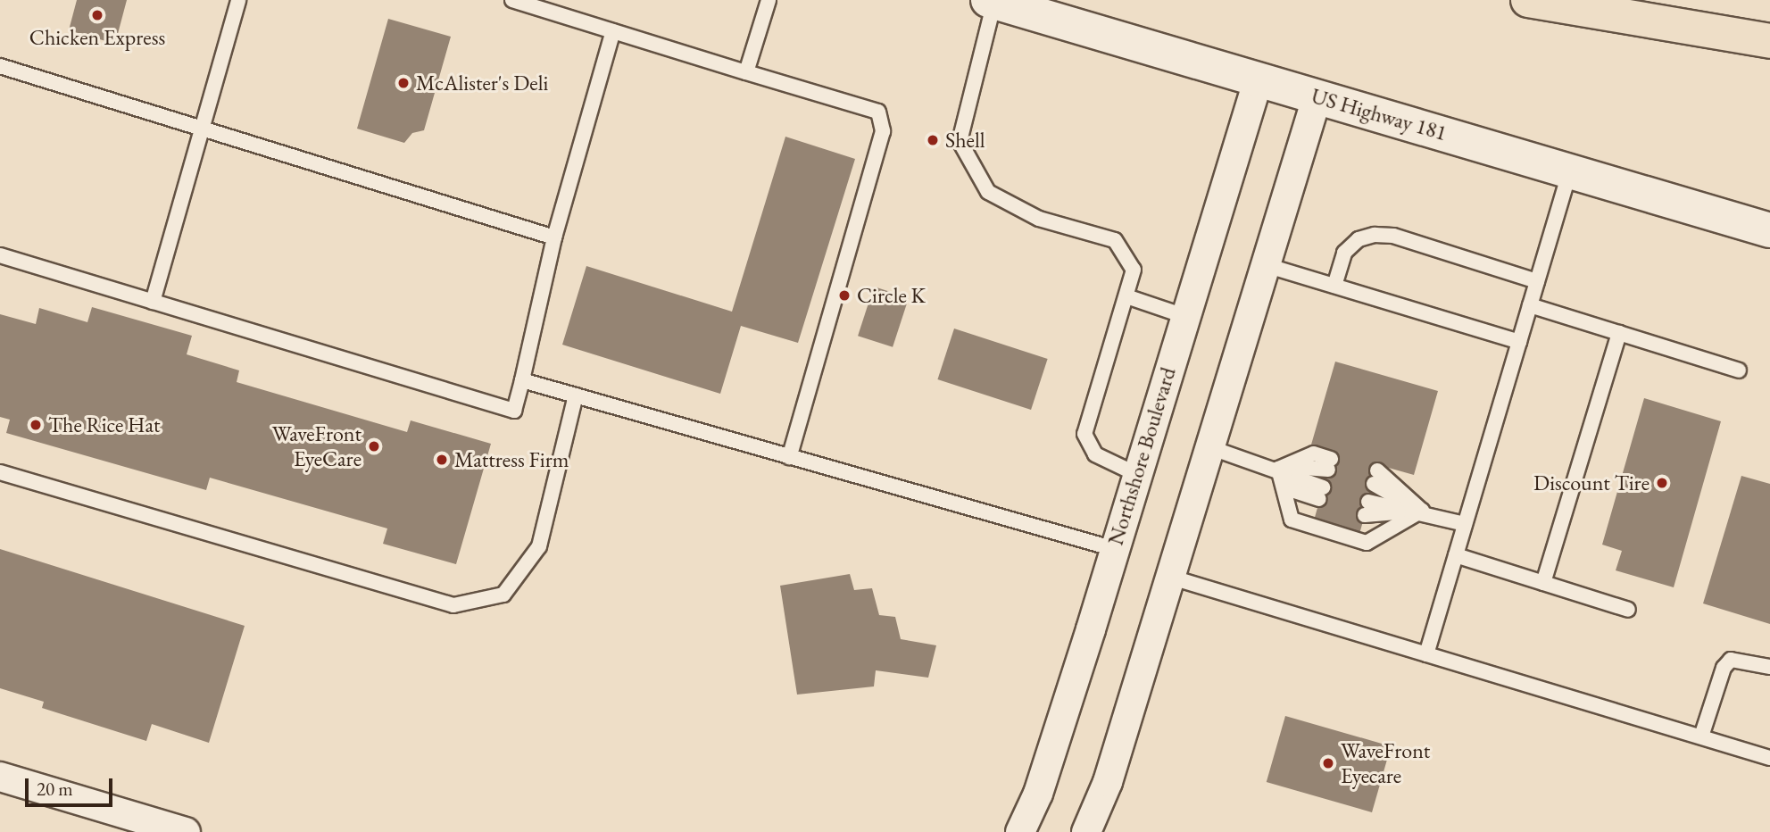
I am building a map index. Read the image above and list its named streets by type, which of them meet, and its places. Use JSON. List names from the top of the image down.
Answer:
{
  "streets": {
    "main road": ["US Highway 181"],
    "street": ["Northshore Boulevard"]
  },
  "crossings": [
    ["US Highway 181", "Northshore Boulevard"]
  ],
  "places": [
    "Chicken Express",
    "McAlister's Deli",
    "Shell",
    "Circle K",
    "The Rice Hat",
    "WaveFront EyeCare",
    "Mattress Firm",
    "Discount Tire",
    "WaveFront Eyecare"
  ],
  "scale_bar": "20 m"
}
